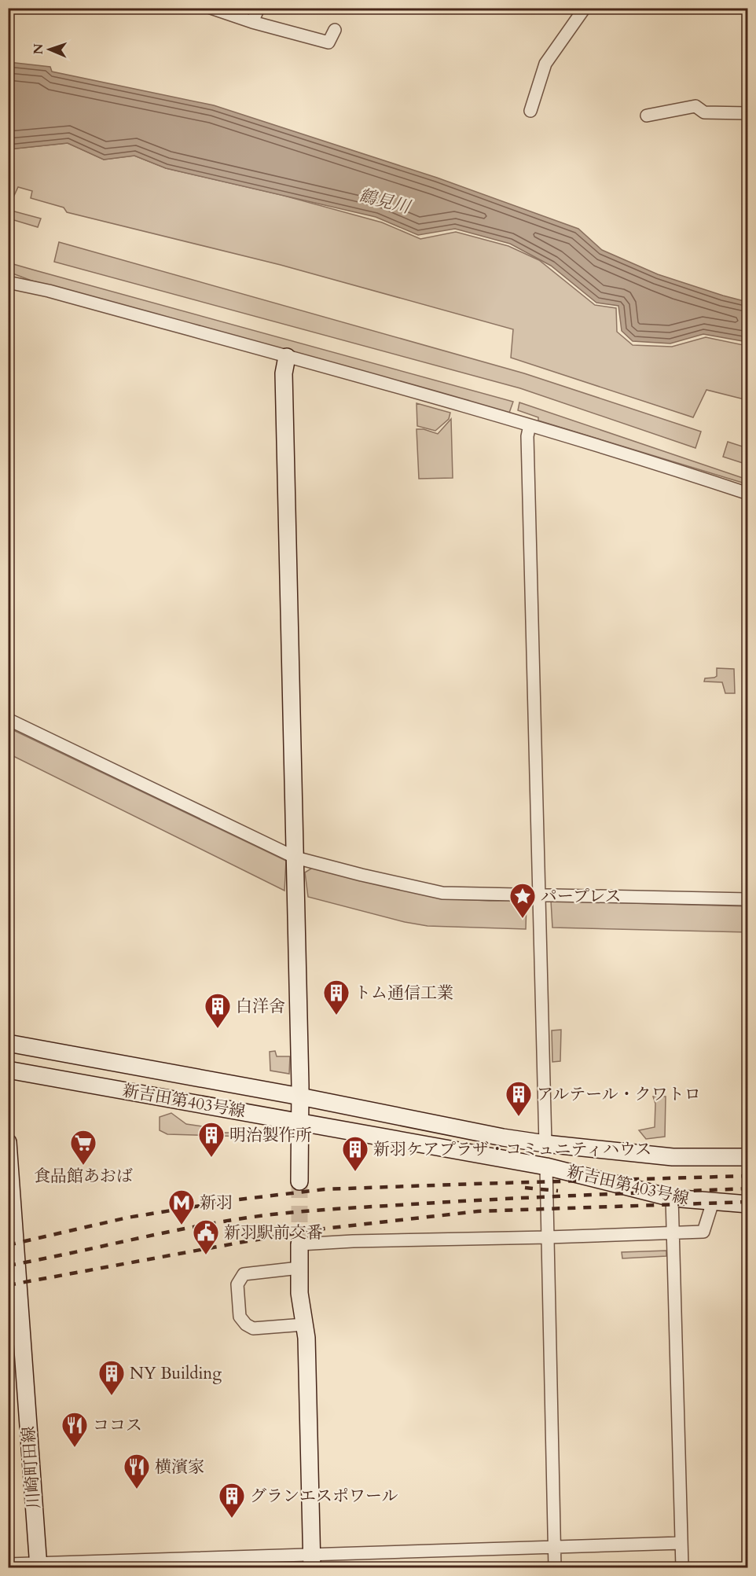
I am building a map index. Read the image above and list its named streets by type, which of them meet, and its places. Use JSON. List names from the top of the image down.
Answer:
{
  "streets": {
    "street": ["新吉田第403号線", "川崎町田線"]
  },
  "water": ["鶴見川"],
  "places": {
    "place": ["パープレス"],
    "building": [
      "トム通信工業",
      "白洋舍",
      "アルテール・クワトロ",
      "明治製作所",
      "新羽ケアプラザ・コミュニティハウス",
      "NY Building",
      "グランエスポワール"
    ],
    "supermarket": ["食品館あおば"],
    "metro station": ["新羽"],
    "public building": ["新羽駅前交番"],
    "restaurant": ["ココス", "横濱家"]
  },
  "north": "left"
}
